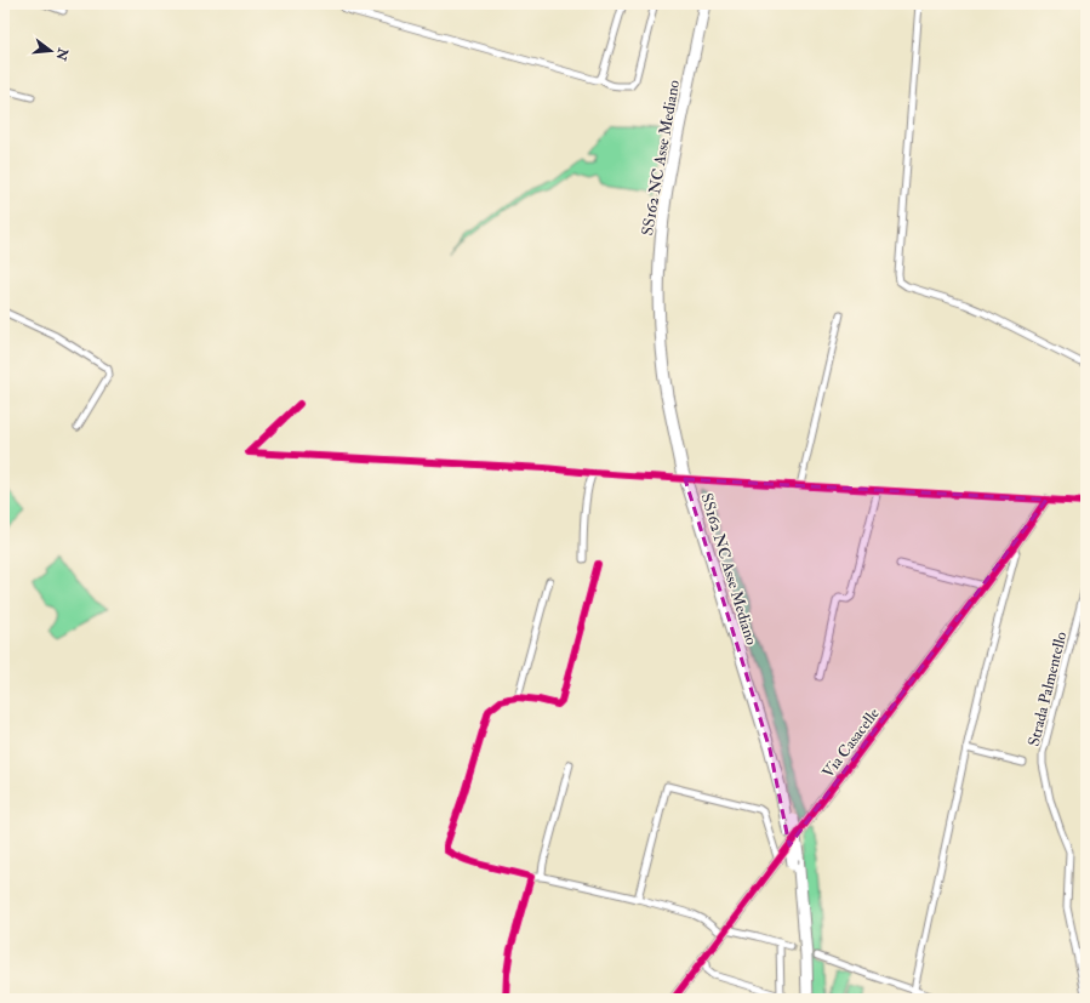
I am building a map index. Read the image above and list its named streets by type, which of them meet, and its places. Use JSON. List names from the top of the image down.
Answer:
{
  "streets": {
    "highway": ["SS162 NC Asse Mediano"],
    "street": ["Strada Palmentello", "Via Casacelle"]
  },
  "north": "right"
}
